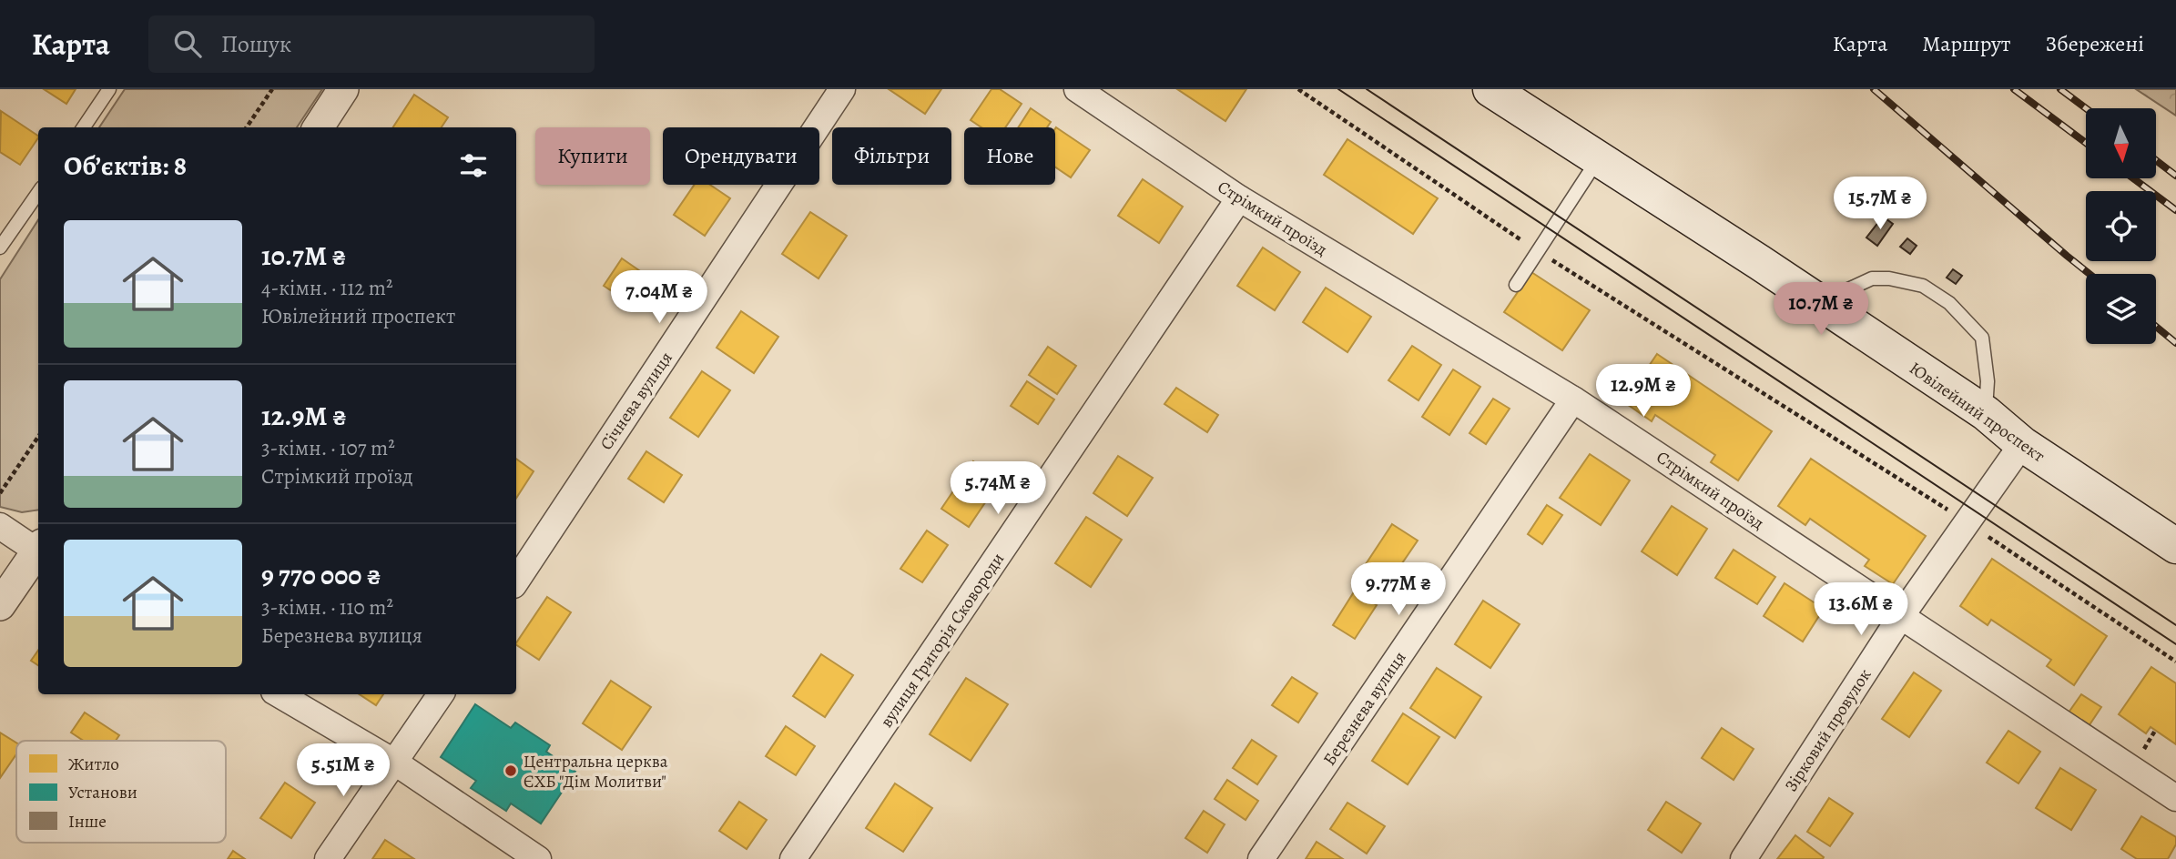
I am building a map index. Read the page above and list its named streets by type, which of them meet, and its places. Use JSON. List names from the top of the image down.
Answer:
{
  "streets": {
    "main road": ["Ювілейний проспект"],
    "street": [
      "Стрімкий проїзд",
      "Січнева вулиця",
      "вулиця Григорія Сковороди",
      "Березнева вулиця",
      "Зірковий провулок"
    ]
  },
  "crossings": [
    ["Стрімкий проїзд", "вулиця Григорія Сковороди"],
    ["Стрімкий проїзд", "Березнева вулиця"],
    ["Стрімкий проїзд", "Зірковий провулок"],
    ["Ювілейний проспект", "Зірковий провулок"]
  ],
  "places": ["Центральна церква ЄХБ \"Дім Молитви\""],
  "legend": ["Житло", "Установи", "Інше"],
  "north": "bottom",
  "page": {
    "header": "Карта",
    "search": "Пошук",
    "nav": ["Карта", "Маршрут", "Збережені"],
    "chip": [
      "Купити",
      "Орендувати",
      "Фільтри",
      "Нове"
    ],
    "heading": "Об’єктів: 8",
    "price": [
      "15.7M ₴",
      "7.04M ₴",
      "10.7M ₴",
      "12.9M ₴",
      "5.74M ₴",
      "9.77M ₴",
      "13.6M ₴",
      "5.51M ₴"
    ],
    "list": [
      {
        "name": "10.7M ₴",
        "note": "4-кімн. · 112 m² · Ювілейний проспект"
      },
      {
        "name": "12.9M ₴",
        "note": "3-кімн. · 107 m² · Стрімкий проїзд"
      },
      {
        "name": "9 770 000 ₴",
        "note": "3-кімн. · 110 m² · Березнева вулиця"
      }
    ]
  }
}
